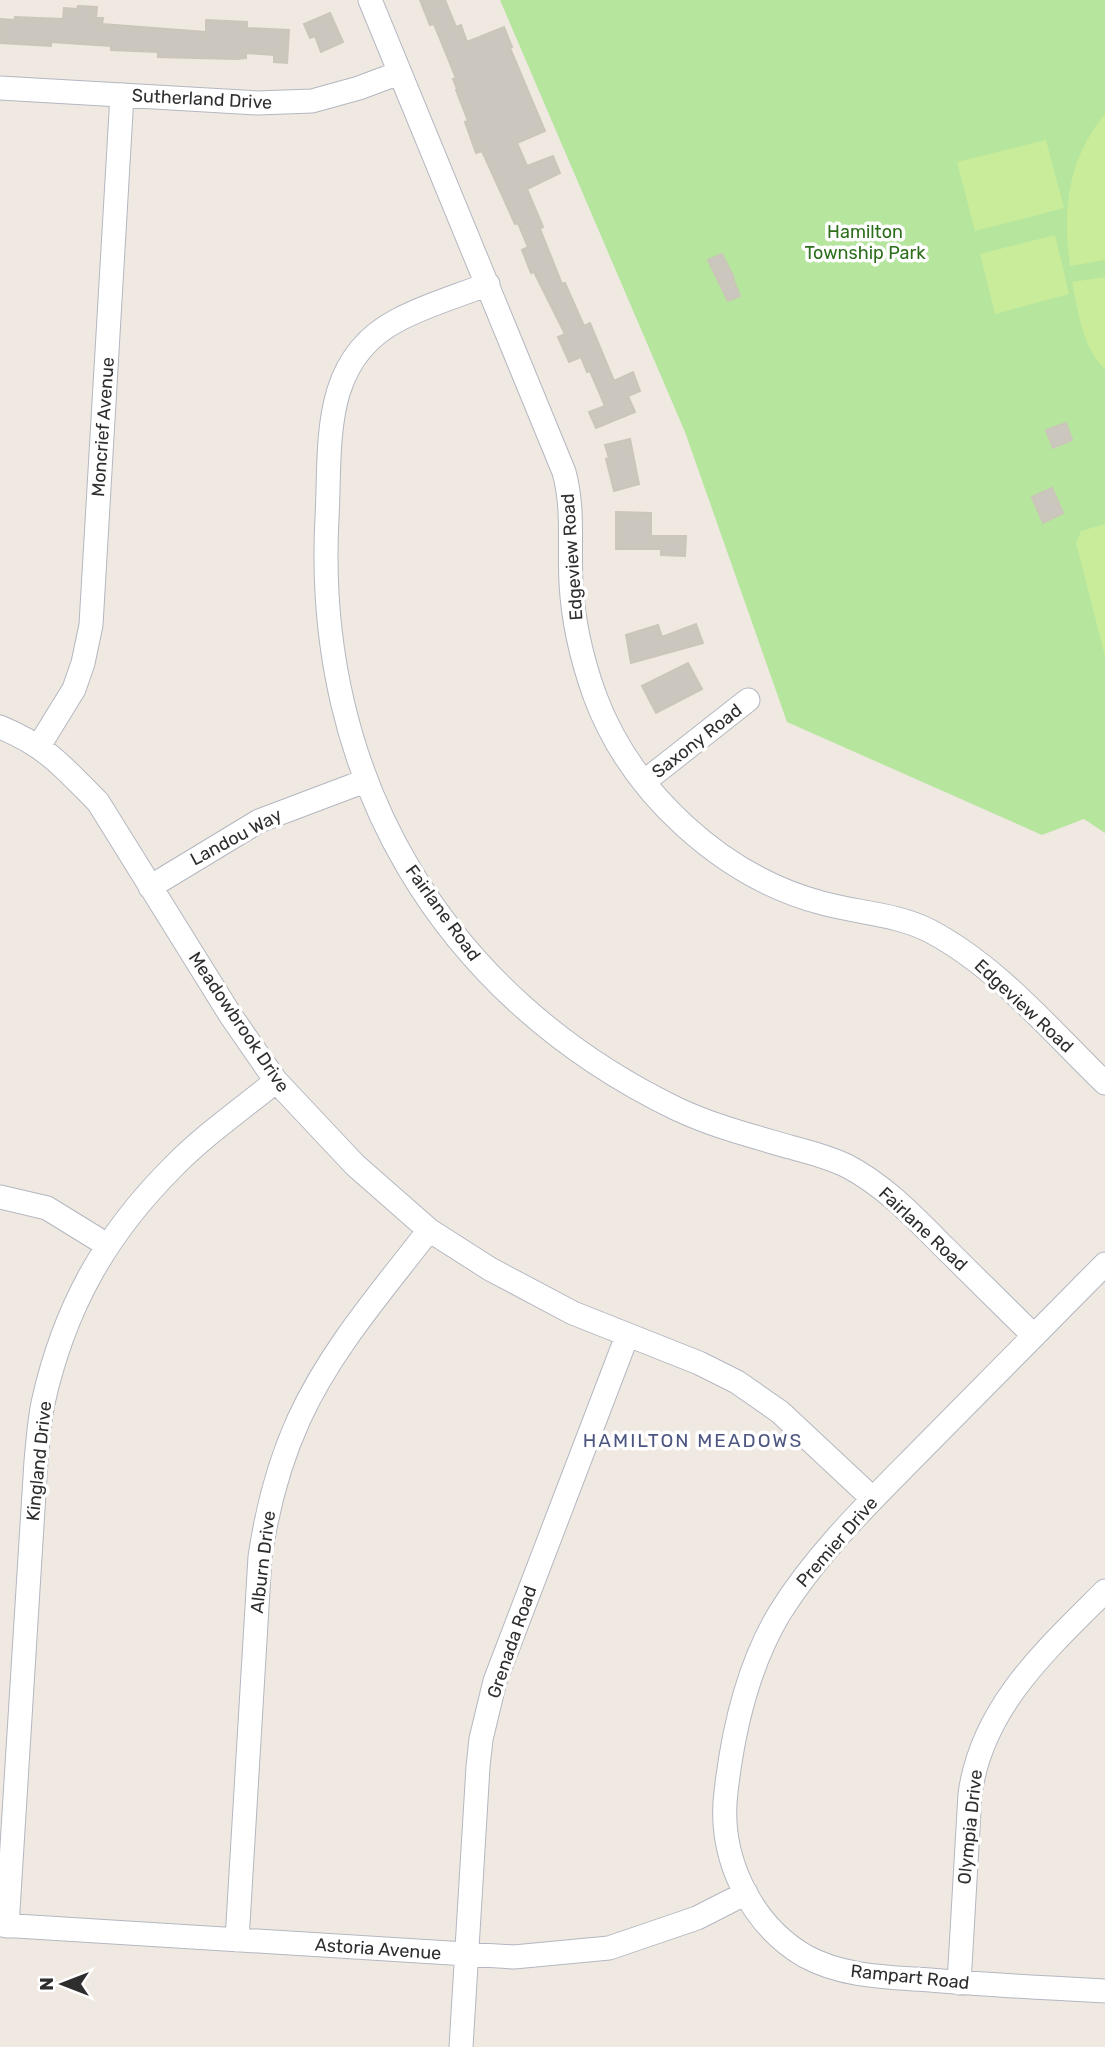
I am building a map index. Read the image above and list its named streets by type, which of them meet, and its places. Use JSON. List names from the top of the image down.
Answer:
{
  "streets": {
    "street": [
      "Sutherland Drive",
      "Moncrief Avenue",
      "Edgeview Road",
      "Saxony Road",
      "Landou Way",
      "Fairlane Road",
      "Meadowbrook Drive",
      "Kingland Drive",
      "Premier Drive",
      "Alburn Drive",
      "Grenada Road",
      "Olympia Drive",
      "Astoria Avenue",
      "Rampart Road"
    ]
  },
  "crossings": [
    ["Sutherland Drive", "Moncrief Avenue"],
    ["Sutherland Drive", "Edgeview Road"],
    ["Moncrief Avenue", "Meadowbrook Drive"],
    ["Edgeview Road", "Saxony Road"],
    ["Edgeview Road", "Fairlane Road"],
    ["Landou Way", "Fairlane Road"],
    ["Landou Way", "Meadowbrook Drive"],
    ["Fairlane Road", "Premier Drive"],
    ["Meadowbrook Drive", "Kingland Drive"],
    ["Meadowbrook Drive", "Premier Drive"],
    ["Meadowbrook Drive", "Alburn Drive"],
    ["Meadowbrook Drive", "Grenada Road"],
    ["Kingland Drive", "Astoria Avenue"],
    ["Premier Drive", "Astoria Avenue"],
    ["Premier Drive", "Rampart Road"],
    ["Alburn Drive", "Astoria Avenue"],
    ["Grenada Road", "Astoria Avenue"],
    ["Olympia Drive", "Rampart Road"],
    ["Astoria Avenue", "Rampart Road"]
  ],
  "districts": ["HAMILTON MEADOWS"],
  "parks": ["Hamilton Township Park"],
  "north": "left"
}
